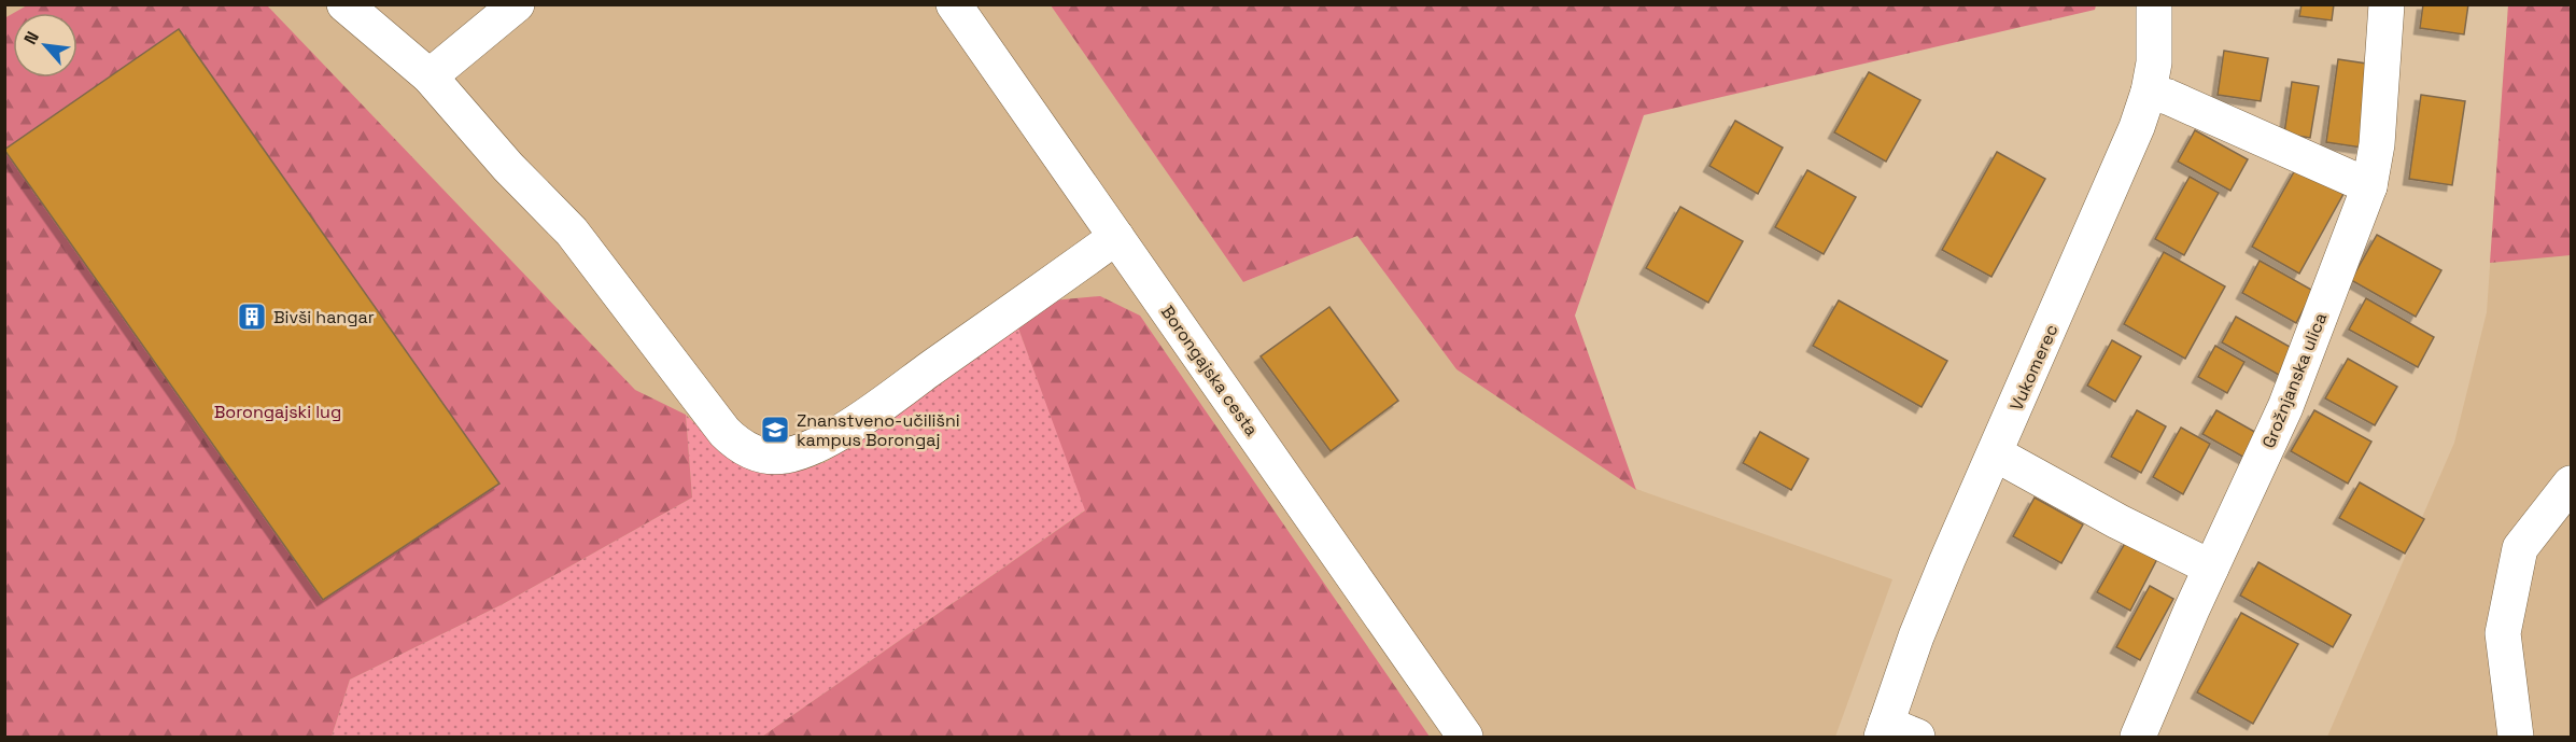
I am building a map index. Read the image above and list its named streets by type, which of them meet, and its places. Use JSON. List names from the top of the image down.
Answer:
{
  "streets": {
    "street": ["Vukomerec", "Borongajska cesta", "Grožnjanska ulica"]
  },
  "parks": ["Borongajski lug"],
  "places": {
    "building": ["Bivši hangar"],
    "school or university": ["Znanstveno-učilišni kampus Borongaj"]
  },
  "north": "top left"
}
